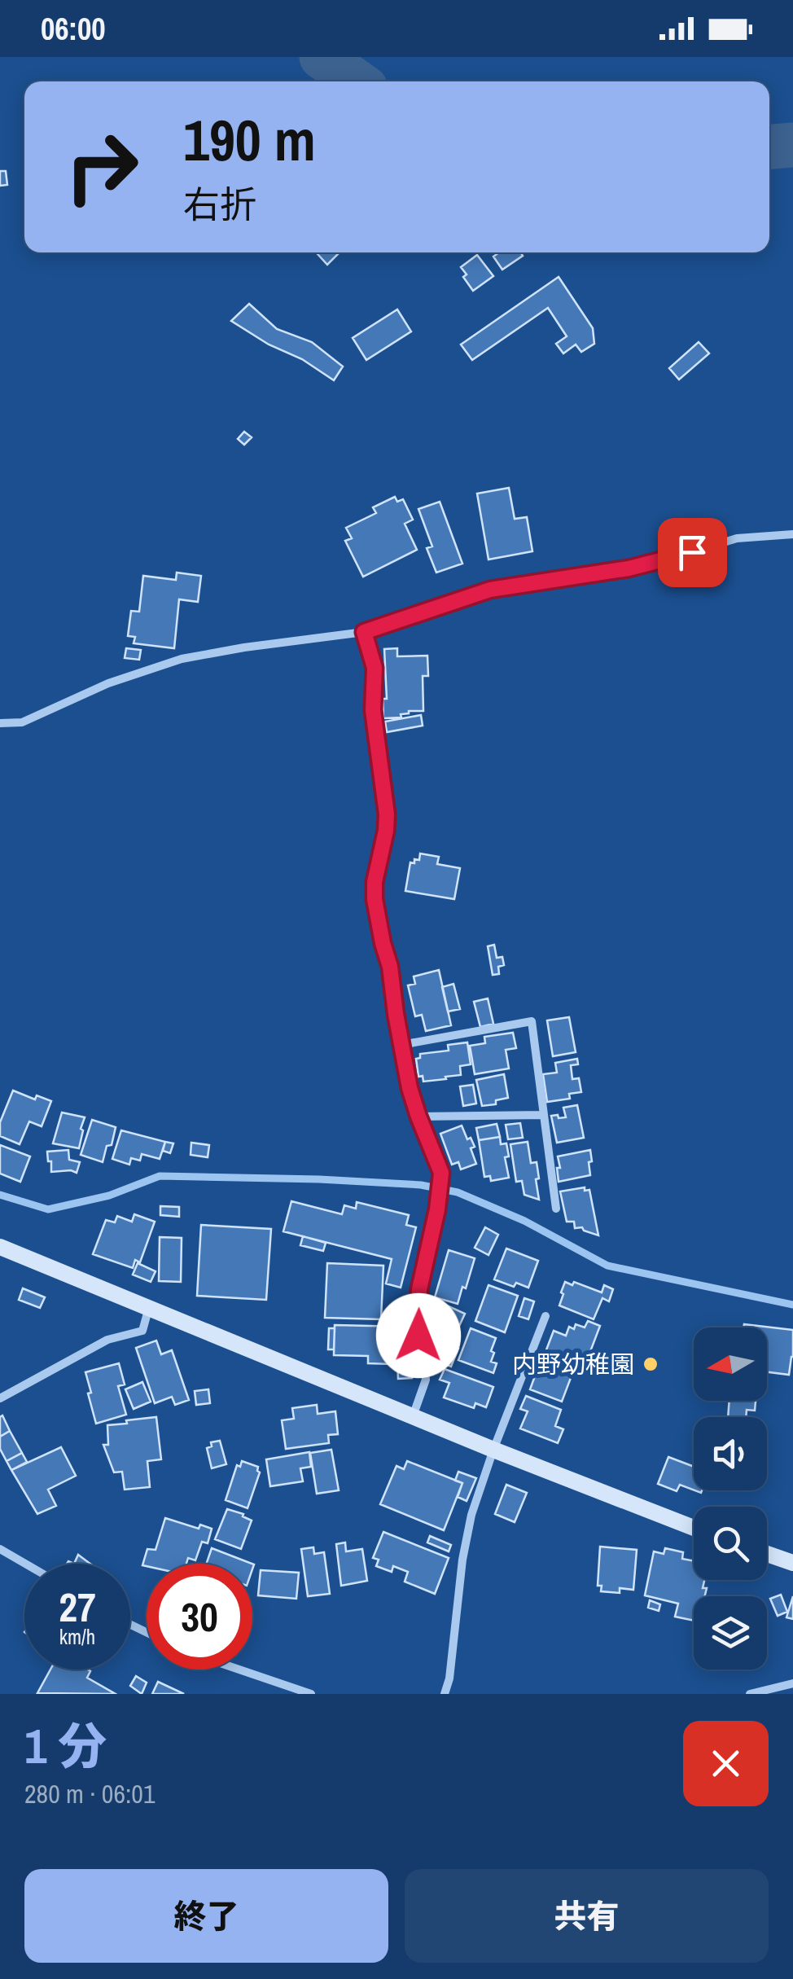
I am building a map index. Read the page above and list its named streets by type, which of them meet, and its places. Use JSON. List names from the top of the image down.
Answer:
{
  "places": ["内野幼稚園"],
  "north": "left",
  "page": {
    "status": "06:00",
    "turn": ["190 m", "右折"],
    "speed": "27 km/h",
    "limit": "30",
    "heading": ["1 分", "280 m · 06:01"],
    "buttons": ["終了", "共有"]
  }
}
